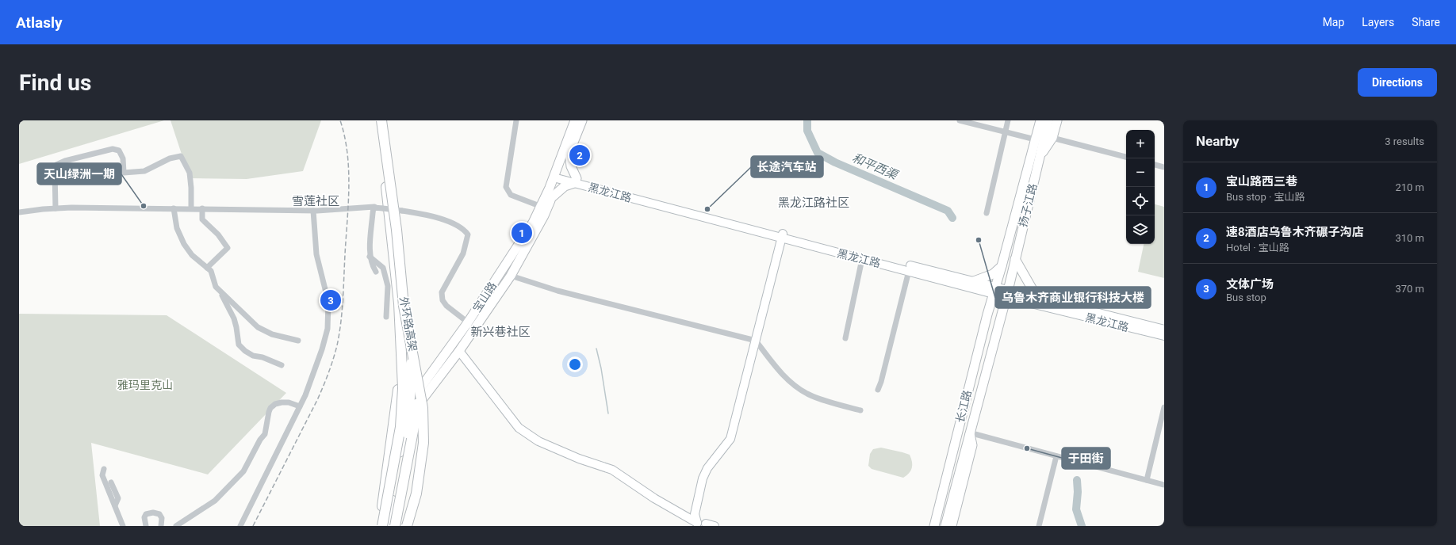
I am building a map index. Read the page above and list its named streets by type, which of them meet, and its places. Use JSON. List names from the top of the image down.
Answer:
{
  "streets": {
    "highway": ["外环路高架"],
    "main road": [
      "黑龙江路",
      "扬子江路",
      "宝山路",
      "长江路"
    ]
  },
  "crossings": [
    ["黑龙江路", "扬子江路"],
    ["黑龙江路", "宝山路"],
    ["黑龙江路", "长江路"],
    ["扬子江路", "长江路"]
  ],
  "districts": ["雪莲社区", "黑龙江路社区", "新兴巷社区"],
  "water": ["和平西渠"],
  "parks": ["雅玛里克山"],
  "places": [
    "天山绿洲一期",
    "长途汽车站",
    "乌鲁木齐商业银行科技大楼",
    "于田街"
  ],
  "page": {
    "header": "Atlasly",
    "nav": ["Map", "Layers", "Share"],
    "buttons": "Directions",
    "title": "Find us",
    "heading": ["Nearby", "3 results"],
    "map_buttons": ["+", "−"],
    "pins": ["2", "1", "3"],
    "list": [
      {
        "mark": "1",
        "name": "宝山路西三巷",
        "note": "Bus stop · 宝山路",
        "value": "210 m"
      },
      {
        "mark": "2",
        "name": "速8酒店乌鲁木齐碾子沟店",
        "note": "Hotel · 宝山路",
        "value": "310 m"
      },
      {
        "mark": "3",
        "name": "文体广场",
        "note": "Bus stop",
        "value": "370 m"
      }
    ]
  }
}
